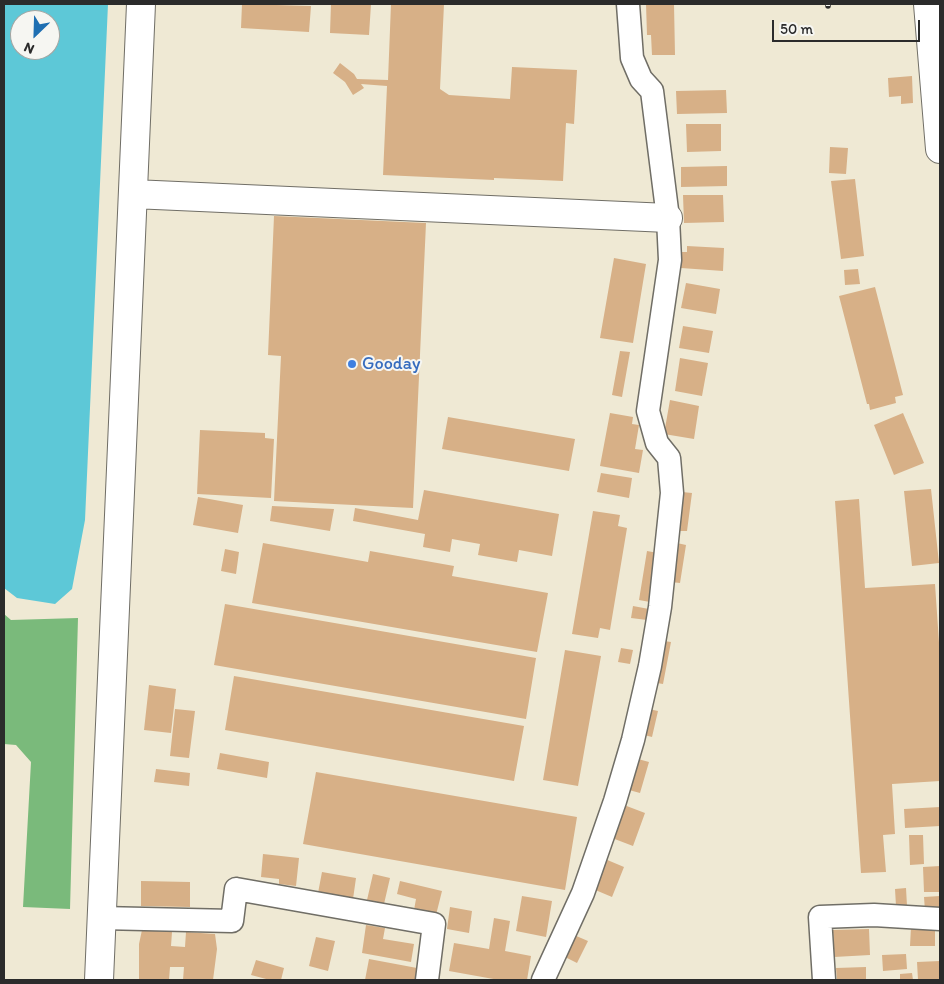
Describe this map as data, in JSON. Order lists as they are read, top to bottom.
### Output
{
  "places": ["Gooday"],
  "scale_bar": "50 m",
  "north": "bottom left"
}
